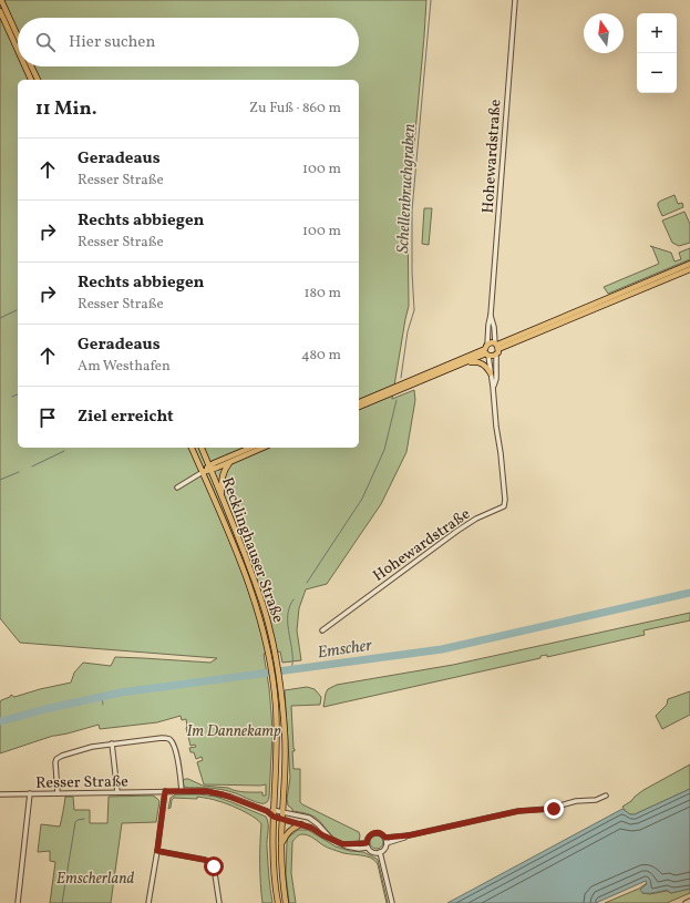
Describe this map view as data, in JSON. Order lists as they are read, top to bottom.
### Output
{
  "streets": {
    "main road": ["Recklinghauser Straße"],
    "street": ["Hohewardstraße", "Resser Straße"]
  },
  "crossings": [
    ["Recklinghauser Straße", "Resser Straße"]
  ],
  "water": ["Schellenbruchgraben", "Emscher"],
  "parks": ["Im Dannekamp", "Emscherland"],
  "north": "top",
  "page": {
    "map_buttons": ["+", "−"],
    "search": "Hier suchen",
    "heading": ["11 Min.", "Zu Fuß · 860 m"],
    "list": [
      ["Geradeaus", "Resser Straße", "100 m"],
      ["Rechts abbiegen", "Resser Straße", "100 m"],
      ["Rechts abbiegen", "Resser Straße", "180 m"],
      ["Geradeaus", "Am Westhafen", "480 m"],
      "Ziel erreicht"
    ]
  }
}
